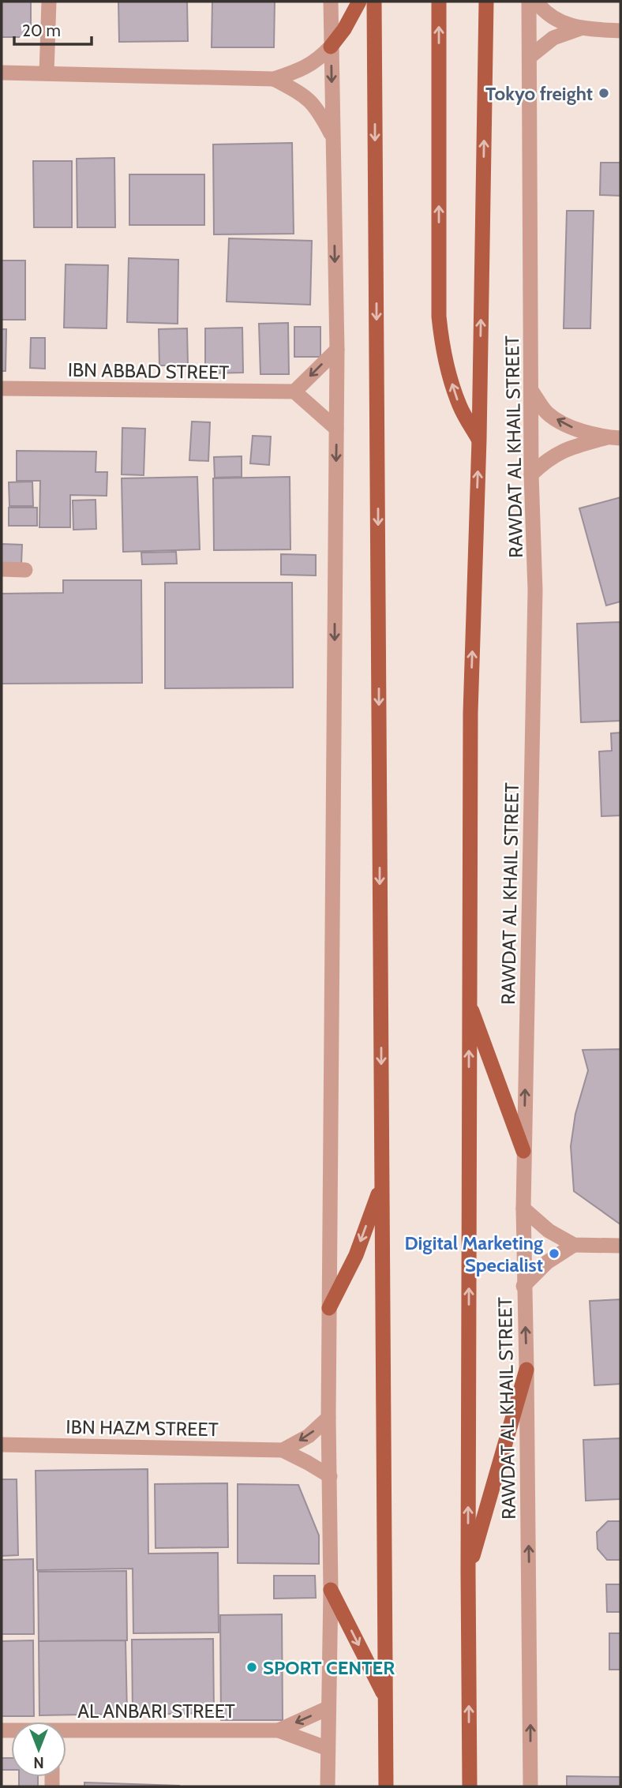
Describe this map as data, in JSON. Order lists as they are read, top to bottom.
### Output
{
  "streets": {
    "main road": ["RAWDAT AL KHAIL STREET"],
    "street": ["IBN ABBAD STREET", "IBN HAZM STREET", "AL ANBARI STREET"]
  },
  "places": ["Tokyo freight", "Digital Marketing Specialist", "SPORT CENTER"],
  "scale_bar": "20 m",
  "north": "bottom"
}
